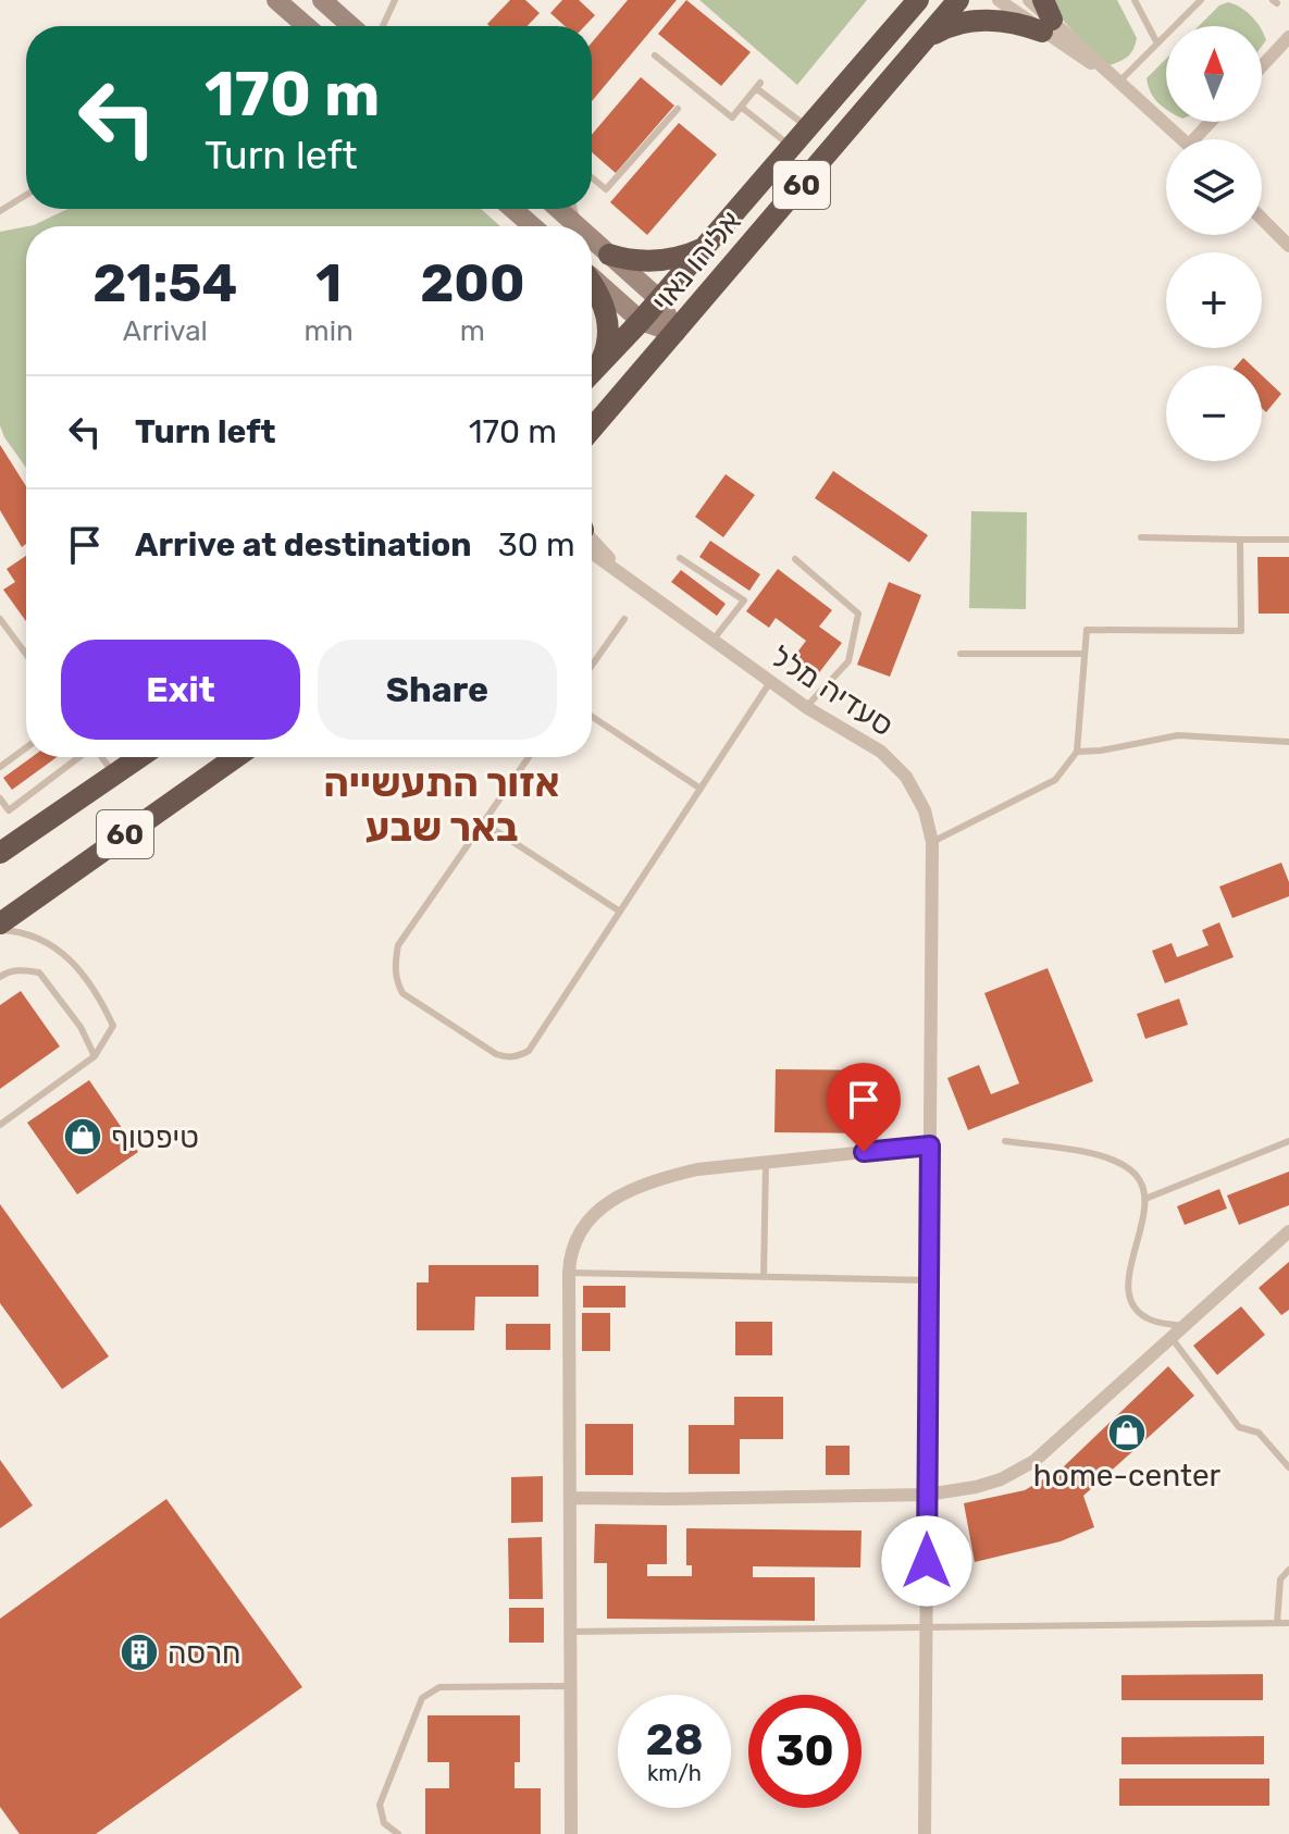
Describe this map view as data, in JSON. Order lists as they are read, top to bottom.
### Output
{
  "streets": {
    "highway": ["60", "אליהו נאוי"],
    "street": ["סעדיה מלל"]
  },
  "districts": ["אזור התעשייה באר שבע"],
  "places": {
    "shop": ["טיפטוף", "home-center"],
    "building": ["חרסה"]
  },
  "north": "top",
  "page": {
    "map_buttons": ["+", "−"],
    "turn": ["170 m", "Turn left"],
    "eta": [
      "21:54",
      "Arrival",
      "1",
      "min",
      "200",
      "m"
    ],
    "list": [
      {
        "name": "Turn left",
        "value": "170 m"
      },
      {
        "name": "Arrive at destination",
        "value": "30 m"
      }
    ],
    "buttons": ["Exit", "Share"],
    "speed": "28 km/h",
    "limit": "30"
  }
}
